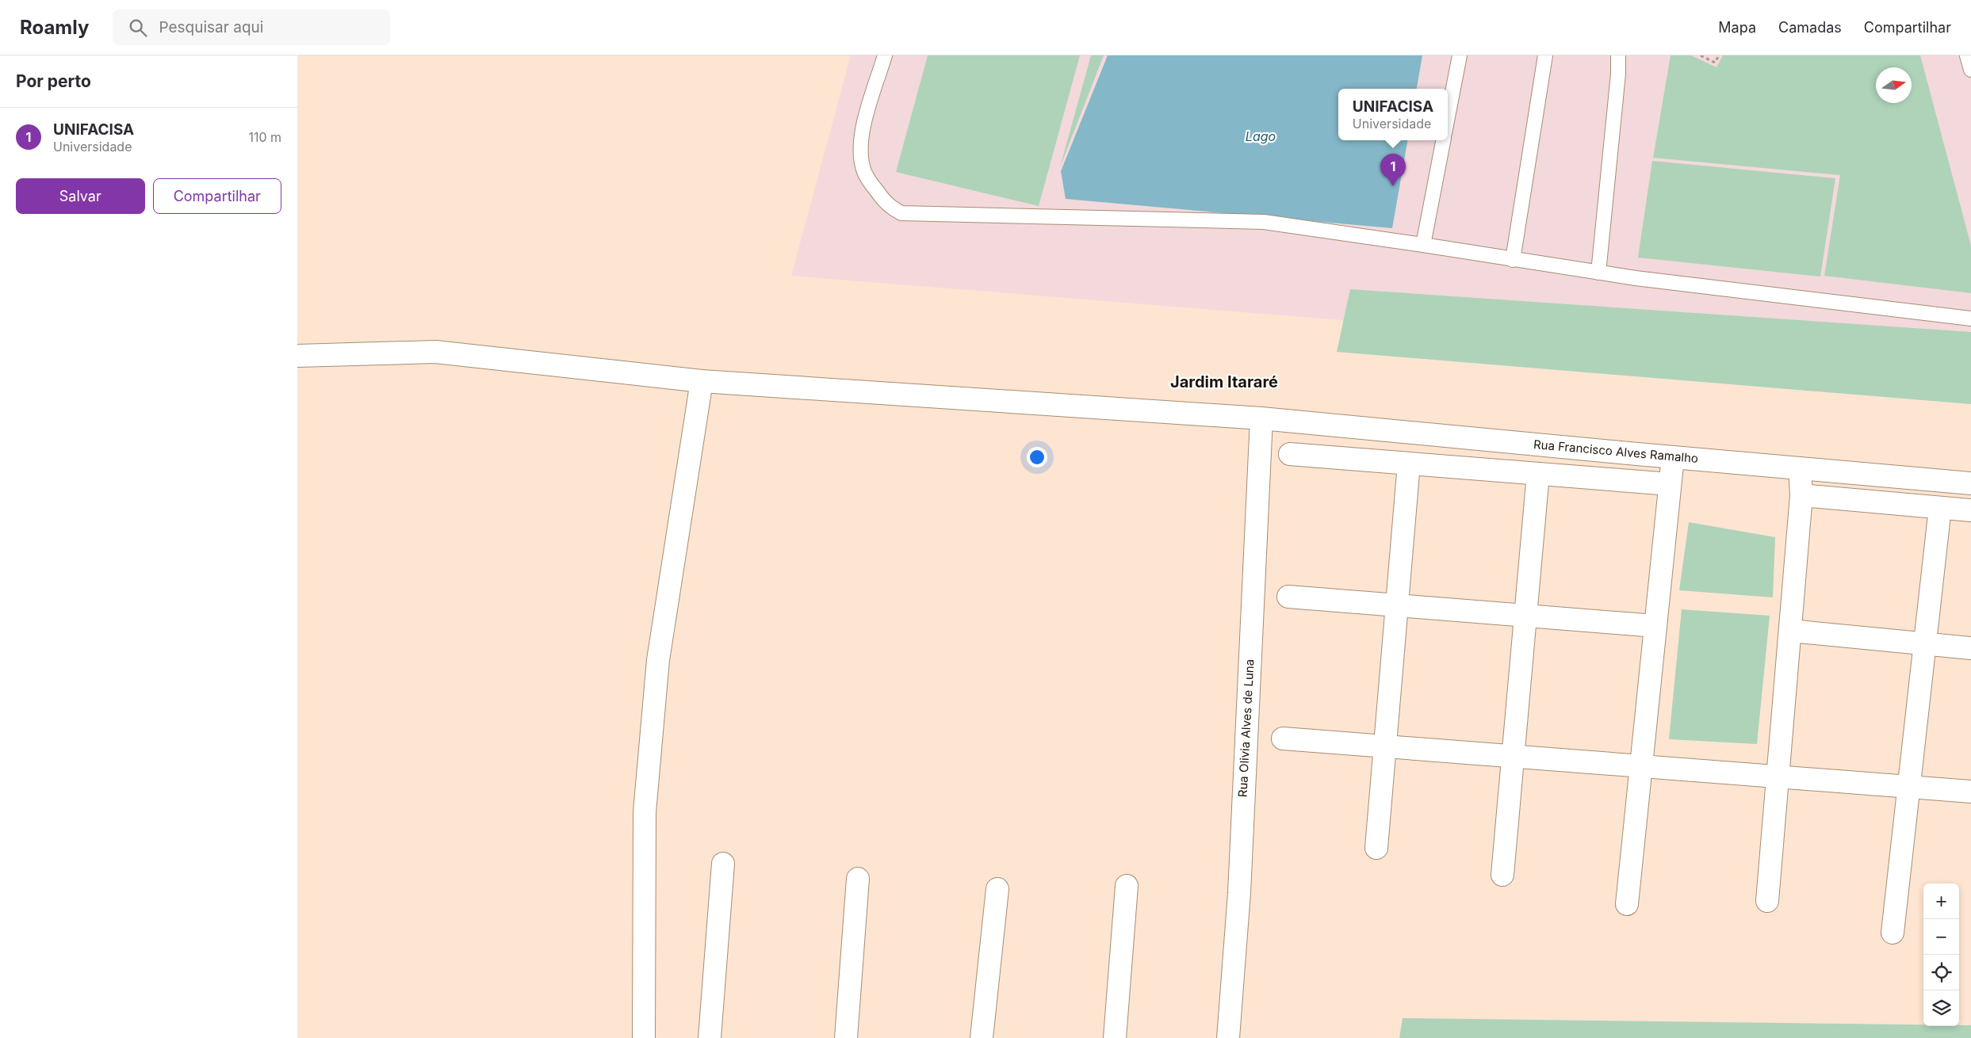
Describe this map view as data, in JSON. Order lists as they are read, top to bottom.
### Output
{
  "streets": {
    "street": ["Rua Francisco Alves Ramalho", "Rua Olivia Alves de Luna"]
  },
  "crossings": [
    ["Rua Francisco Alves Ramalho", "Rua Olivia Alves de Luna"]
  ],
  "districts": ["Jardim Itararé"],
  "water": ["Lago"],
  "north": "right",
  "page": {
    "header": "Roamly",
    "search": "Pesquisar aqui",
    "nav": ["Mapa", "Camadas", "Compartilhar"],
    "heading": "Por perto",
    "popup": ["UNIFACISA", "Universidade"],
    "list": [
      {
        "mark": "1",
        "name": "UNIFACISA",
        "note": "Universidade",
        "value": "110 m"
      }
    ],
    "pins": "1",
    "buttons": ["Salvar", "Compartilhar"],
    "map_buttons": ["+", "−"]
  }
}
